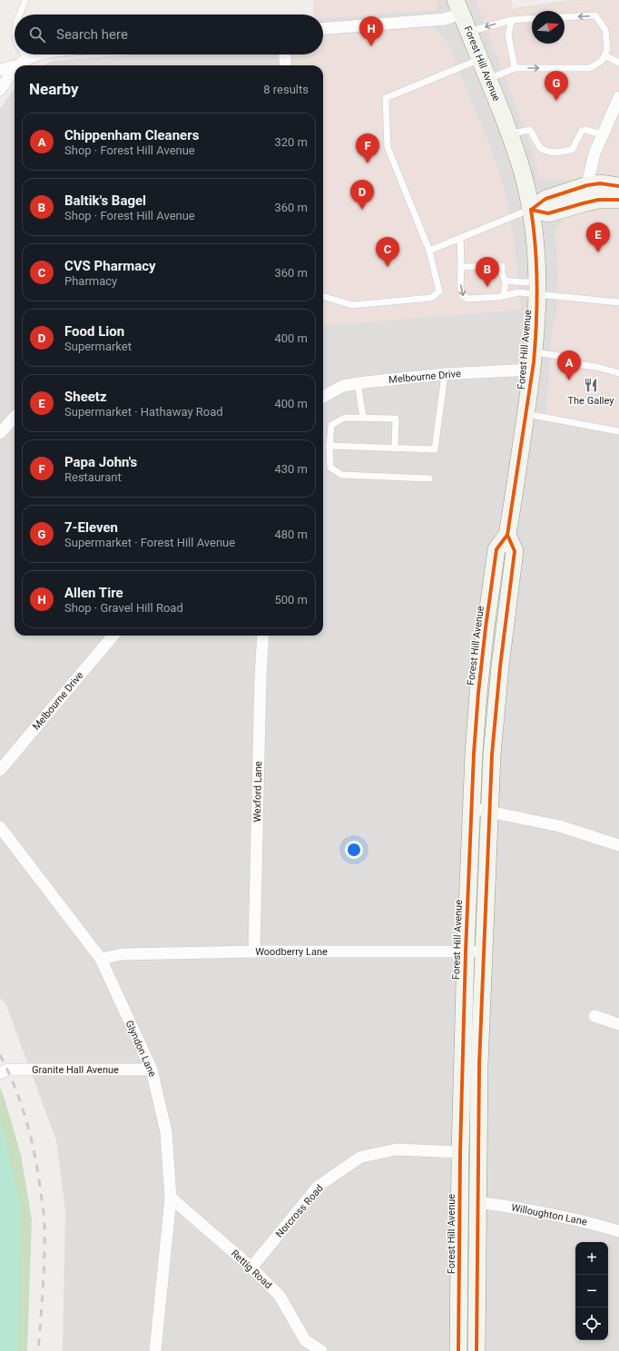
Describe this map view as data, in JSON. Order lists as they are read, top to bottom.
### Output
{
  "streets": {
    "main road": ["Forest Hill Avenue"],
    "street": [
      "Melbourne Drive",
      "Wexford Lane",
      "Woodberry Lane",
      "Glyndon Lane",
      "Granite Hall Avenue",
      "Norcross Road",
      "Willoughton Lane",
      "Rettig Road"
    ]
  },
  "crossings": [
    ["Forest Hill Avenue", "Melbourne Drive"],
    ["Forest Hill Avenue", "Woodberry Lane"],
    ["Forest Hill Avenue", "Norcross Road"],
    ["Forest Hill Avenue", "Willoughton Lane"],
    ["Wexford Lane", "Woodberry Lane"],
    ["Woodberry Lane", "Glyndon Lane"],
    ["Glyndon Lane", "Granite Hall Avenue"],
    ["Glyndon Lane", "Rettig Road"],
    ["Norcross Road", "Rettig Road"]
  ],
  "places": {
    "restaurant": ["The Galley"]
  },
  "north": "right",
  "page": {
    "search": "Search here",
    "pins": [
      "H",
      "G",
      "F",
      "D",
      "E",
      "C",
      "B",
      "A"
    ],
    "heading": ["Nearby", "8 results"],
    "list": [
      {
        "mark": "A",
        "name": "Chippenham Cleaners",
        "note": "Shop · Forest Hill Avenue",
        "value": "320 m"
      },
      {
        "mark": "B",
        "name": "Baltik's Bagel",
        "note": "Shop · Forest Hill Avenue",
        "value": "360 m"
      },
      {
        "mark": "C",
        "name": "CVS Pharmacy",
        "note": "Pharmacy",
        "value": "360 m"
      },
      {
        "mark": "D",
        "name": "Food Lion",
        "note": "Supermarket",
        "value": "400 m"
      },
      {
        "mark": "E",
        "name": "Sheetz",
        "note": "Supermarket · Hathaway Road",
        "value": "400 m"
      },
      {
        "mark": "F",
        "name": "Papa John's",
        "note": "Restaurant",
        "value": "430 m"
      },
      {
        "mark": "G",
        "name": "7-Eleven",
        "note": "Supermarket · Forest Hill Avenue",
        "value": "480 m"
      },
      {
        "mark": "H",
        "name": "Allen Tire",
        "note": "Shop · Gravel Hill Road",
        "value": "500 m"
      }
    ],
    "map_buttons": ["+", "−"]
  }
}
